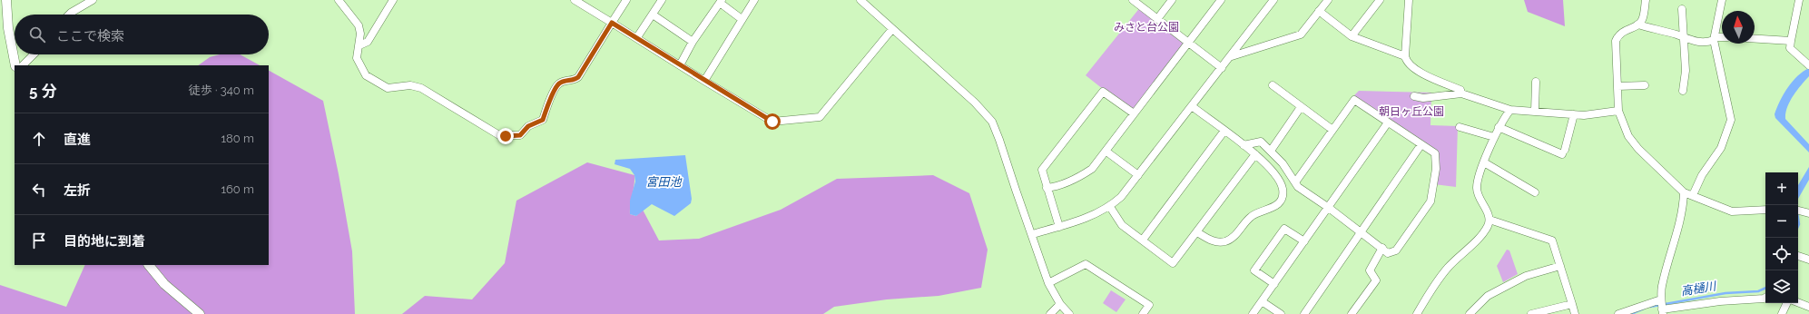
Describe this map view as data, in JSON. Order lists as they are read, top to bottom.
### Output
{
  "water": ["宮田池", "高樋川"],
  "parks": ["みさと台公園", "朝日ヶ丘公園"],
  "north": "top",
  "page": {
    "search": "ここで検索",
    "heading": ["5 分", "徒歩 · 340 m"],
    "list": [
      ["直進", "180 m"],
      ["左折", "160 m"],
      "目的地に到着"
    ],
    "map_buttons": ["+", "−"]
  }
}
